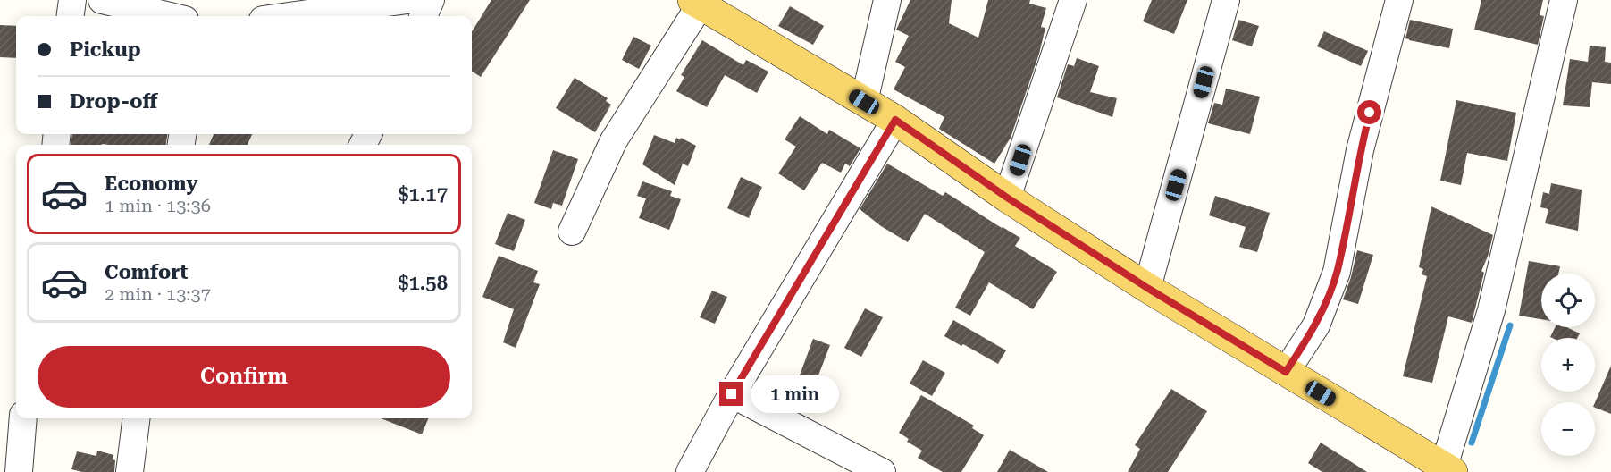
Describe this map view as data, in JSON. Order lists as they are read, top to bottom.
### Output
{
  "page": {
    "banner": ["Pickup", "Drop-off"],
    "list": [
      {
        "name": "Economy",
        "note": "1 min · 13:36",
        "value": "$1.17"
      },
      {
        "name": "Comfort",
        "note": "2 min · 13:37",
        "value": "$1.58"
      }
    ],
    "map_buttons": ["+", "−"],
    "buttons": "Confirm",
    "bubble": "1 min"
  }
}
